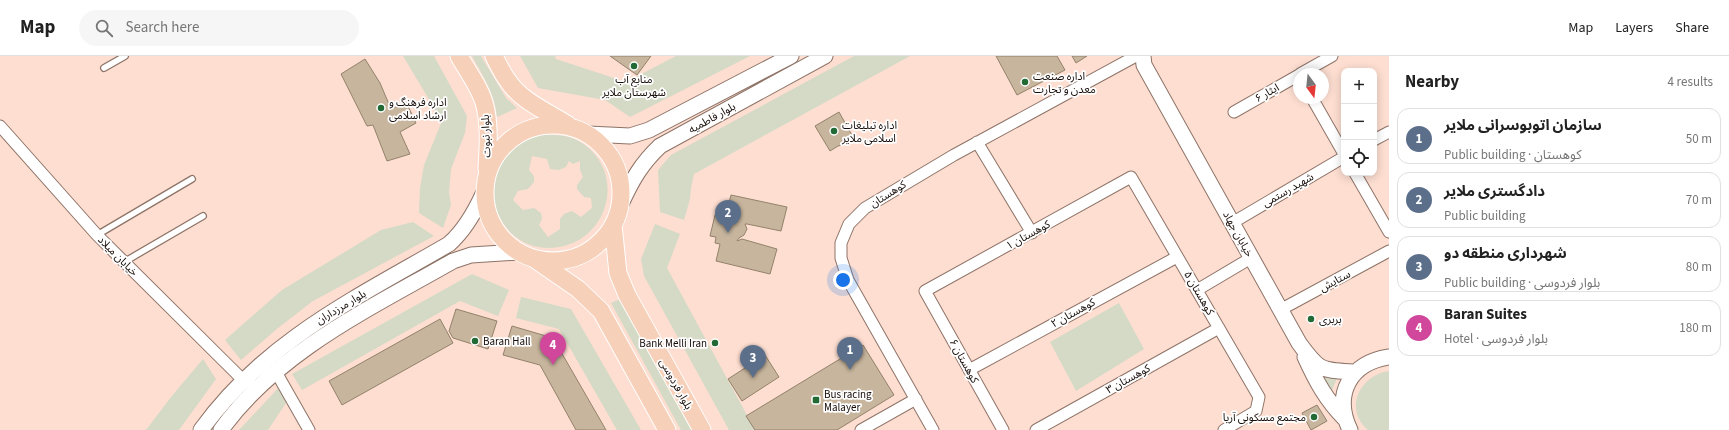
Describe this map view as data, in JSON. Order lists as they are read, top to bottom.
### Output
{
  "streets": {
    "main road": [
      "بلوار فاطمیه",
      "بلوار نبوت",
      "خیابان جهاد",
      "بلوار مرزداران",
      "بلوار فردوسی"
    ],
    "street": [
      "ایثار ۶",
      "شهید رستمی",
      "کوهستان",
      "کوهستان ۱",
      "خیابان میلاد",
      "ستایش",
      "کوهستان ۵",
      "کوهستان ۲",
      "کوهستان ۶",
      "کوهستان ۳"
    ]
  },
  "crossings": [
    ["بلوار فاطمیه", "بلوار نبوت"],
    ["بلوار فاطمیه", "بلوار مرزداران"],
    ["بلوار فاطمیه", "بلوار فردوسی"],
    ["بلوار نبوت", "بلوار مرزداران"],
    ["بلوار نبوت", "بلوار فردوسی"],
    ["شهید رستمی", "خیابان جهاد"],
    ["کوهستان", "خیابان جهاد"],
    ["خیابان جهاد", "ستایش"],
    ["کوهستان ۱", "کوهستان ۵"],
    ["کوهستان ۱", "کوهستان ۶"],
    ["خیابان میلاد", "بلوار مرزداران"],
    ["کوهستان ۵", "کوهستان ۲"],
    ["کوهستان ۵", "کوهستان ۳"],
    ["بلوار مرزداران", "بلوار فردوسی"],
    ["کوهستان ۲", "کوهستان ۶"]
  ],
  "places": {
    "other": [
      "منابع آب شهرستان ملایر",
      "اداره صنعت معدن و تجارت",
      "اداره فرهنگ و ارشاد اسلامی",
      "اداره تبلیغات اسلامی ملایر",
      "بربری",
      "Baran Hall",
      "Bank Melli Iran",
      "مجتمع مسکونی آریا"
    ],
    "transit": ["Bus racing Malayer"]
  },
  "north": "bottom",
  "page": {
    "header": "Map",
    "search": "Search here",
    "nav": ["Map", "Layers", "Share"],
    "heading": ["Nearby", "4 results"],
    "map_buttons": ["+", "−"],
    "list": [
      {
        "mark": "1",
        "name": "سازمان اتوبوسرانی ملایر",
        "note": "Public building · کوهستان",
        "value": "50 m"
      },
      {
        "mark": "2",
        "name": "دادگستری ملایر",
        "note": "Public building",
        "value": "70 m"
      },
      {
        "mark": "3",
        "name": "شهرداری منطقه دو",
        "note": "Public building · بلوار فردوسی",
        "value": "80 m"
      },
      {
        "mark": "4",
        "name": "Baran Suites",
        "note": "Hotel · بلوار فردوسی",
        "value": "180 m"
      }
    ],
    "pins": [
      "2",
      "4",
      "1",
      "3"
    ]
  }
}
